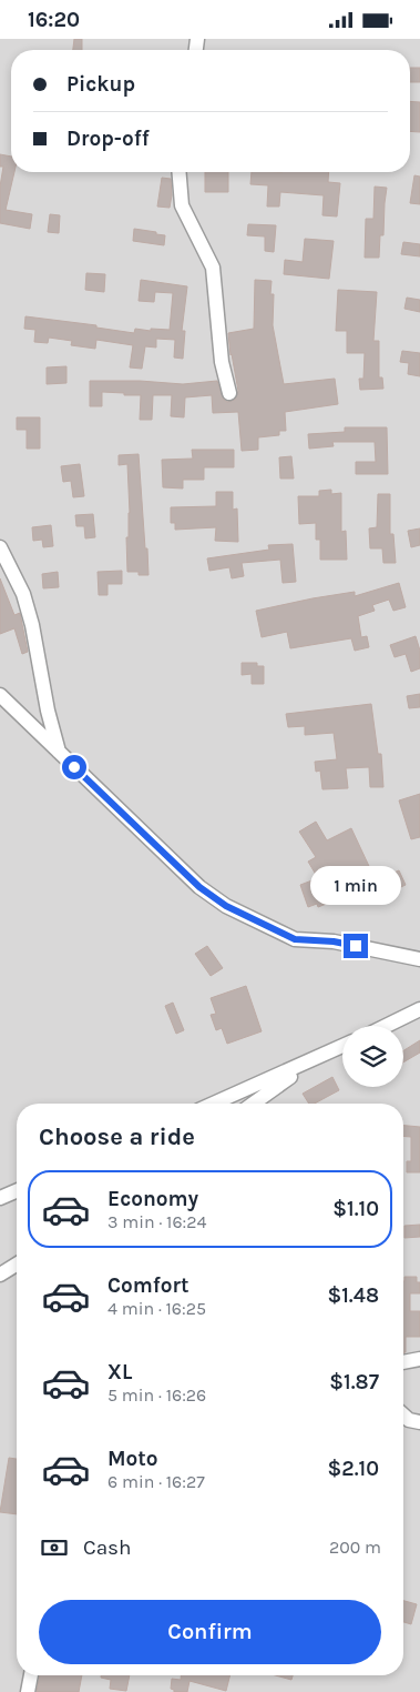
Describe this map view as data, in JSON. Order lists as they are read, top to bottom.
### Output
{
  "page": {
    "status": "16:20",
    "banner": ["Pickup", "Drop-off"],
    "bubble": "1 min",
    "heading": "Choose a ride",
    "list": [
      {
        "name": "Economy",
        "note": "3 min · 16:24",
        "value": "$1.10"
      },
      {
        "name": "Comfort",
        "note": "4 min · 16:25",
        "value": "$1.48"
      },
      {
        "name": "XL",
        "note": "5 min · 16:26",
        "value": "$1.87"
      },
      {
        "name": "Moto",
        "note": "6 min · 16:27",
        "value": "$2.10"
      }
    ],
    "pay": ["Cash", "200 m"],
    "buttons": "Confirm"
  }
}
